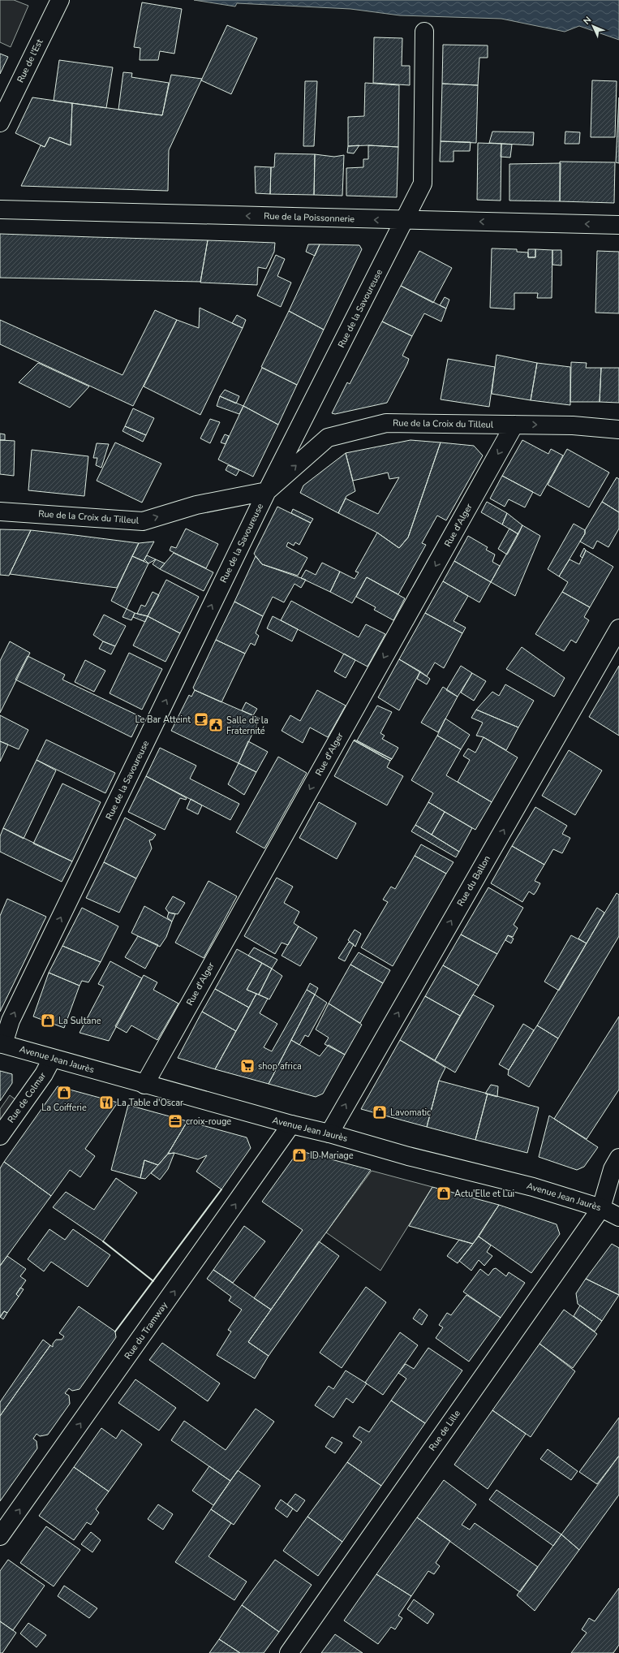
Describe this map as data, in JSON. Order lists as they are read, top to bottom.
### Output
{
  "streets": {
    "street": [
      "Rue de l'Est",
      "Rue de la Poissonnerie",
      "Rue de la Savoureuse",
      "Rue de la Croix du Tilleul",
      "Rue d'Alger",
      "Rue du Ballon",
      "Avenue Jean Jaurès",
      "Rue de Colmar",
      "Rue du Tramway",
      "Rue de Lille"
    ]
  },
  "crossings": [
    ["Rue de la Poissonnerie", "Rue de la Savoureuse"],
    ["Rue de la Savoureuse", "Rue de la Croix du Tilleul"],
    ["Rue de la Savoureuse", "Avenue Jean Jaurès"],
    ["Rue de la Croix du Tilleul", "Rue d'Alger"],
    ["Rue d'Alger", "Avenue Jean Jaurès"],
    ["Rue du Ballon", "Avenue Jean Jaurès"],
    ["Avenue Jean Jaurès", "Rue de Colmar"],
    ["Avenue Jean Jaurès", "Rue du Tramway"],
    ["Avenue Jean Jaurès", "Rue de Lille"]
  ],
  "one_way": [
    "Rue de la Poissonnerie",
    "Rue de la Savoureuse",
    "Rue de la Croix du Tilleul",
    "Rue d'Alger",
    "Rue du Ballon",
    "Rue du Tramway"
  ],
  "places": {
    "cafe": ["Le Bar Atteint"],
    "public building": ["Salle de la Fraternité"],
    "shop": [
      "La Sultane",
      "La Coifferie",
      "Lavomatic",
      "ID Mariage",
      "Actu'Elle et Lui"
    ],
    "supermarket": ["shop africa"],
    "restaurant": ["La Table d'Oscar"],
    "office": ["croix-rouge"]
  },
  "north": "top left"
}
